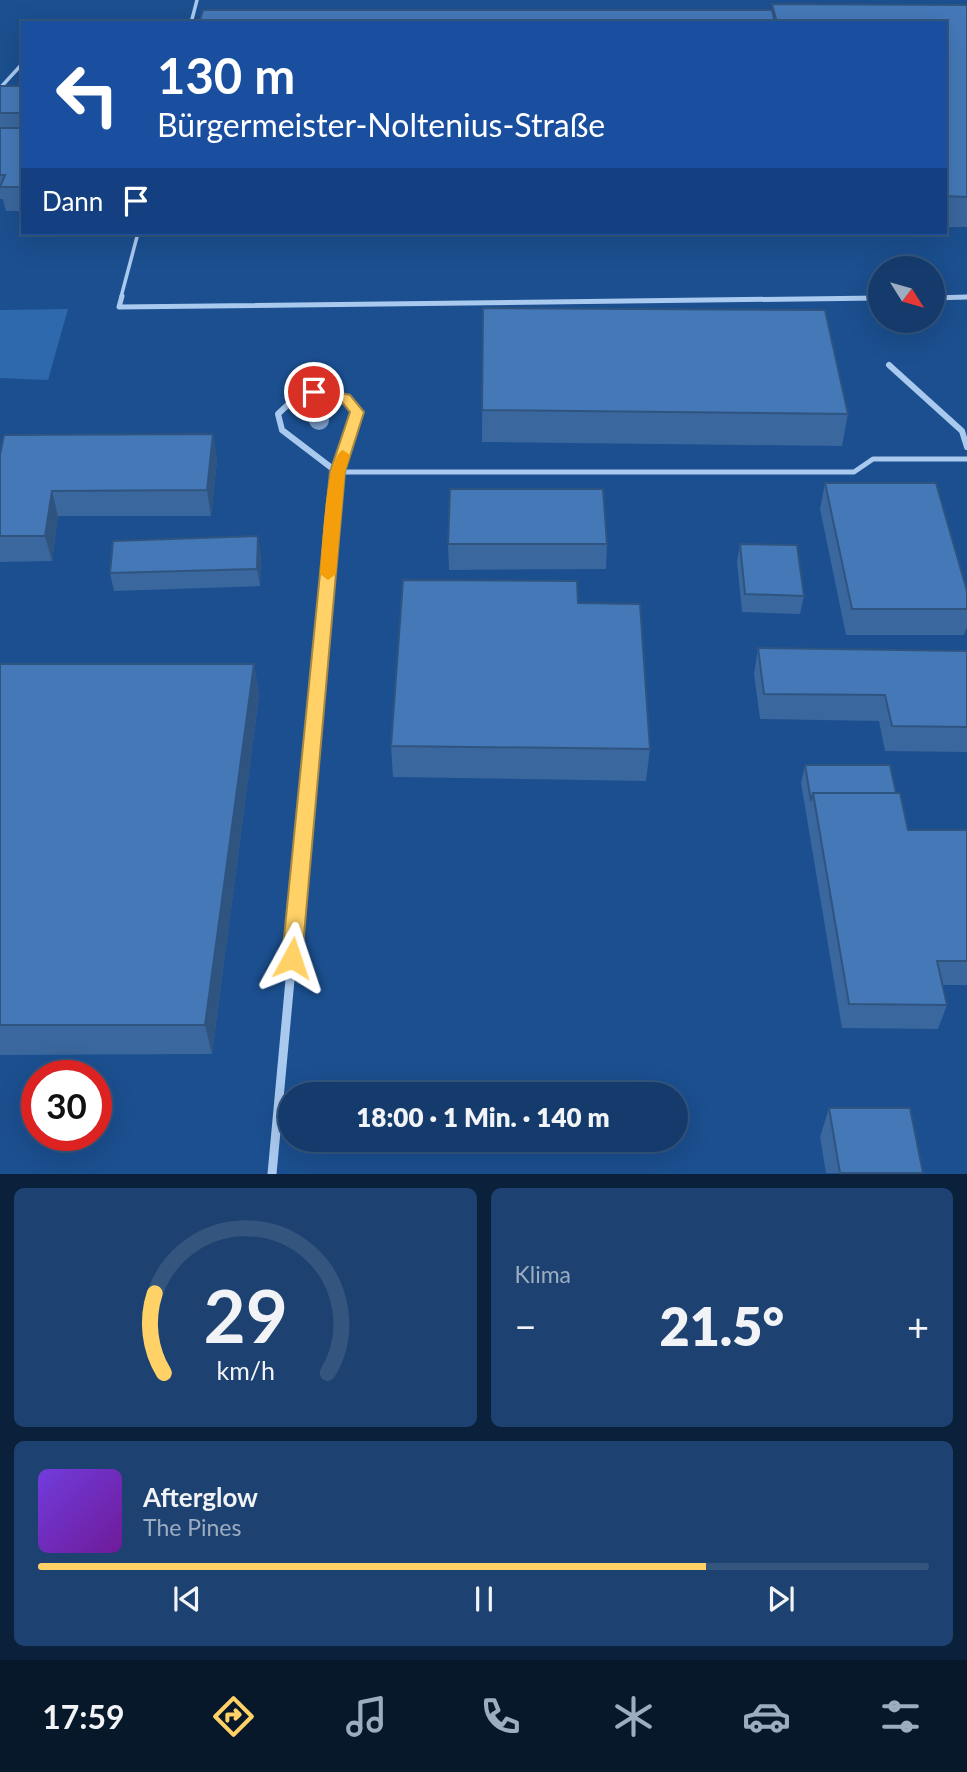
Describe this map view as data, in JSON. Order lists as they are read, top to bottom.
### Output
{
  "north": "bottom right",
  "page": {
    "turn": ["130 m", "Bürgermeister-Noltenius-Straße"],
    "then": "Dann",
    "limit": "30",
    "trip": "18:00 · 1 Min. · 140 m",
    "tile": "Klima",
    "heat": ["−", "21.5°", "+"],
    "song": ["Afterglow", "The Pines"],
    "tabs": "17:59",
    "gauge": ["29", "km/h"]
  }
}
